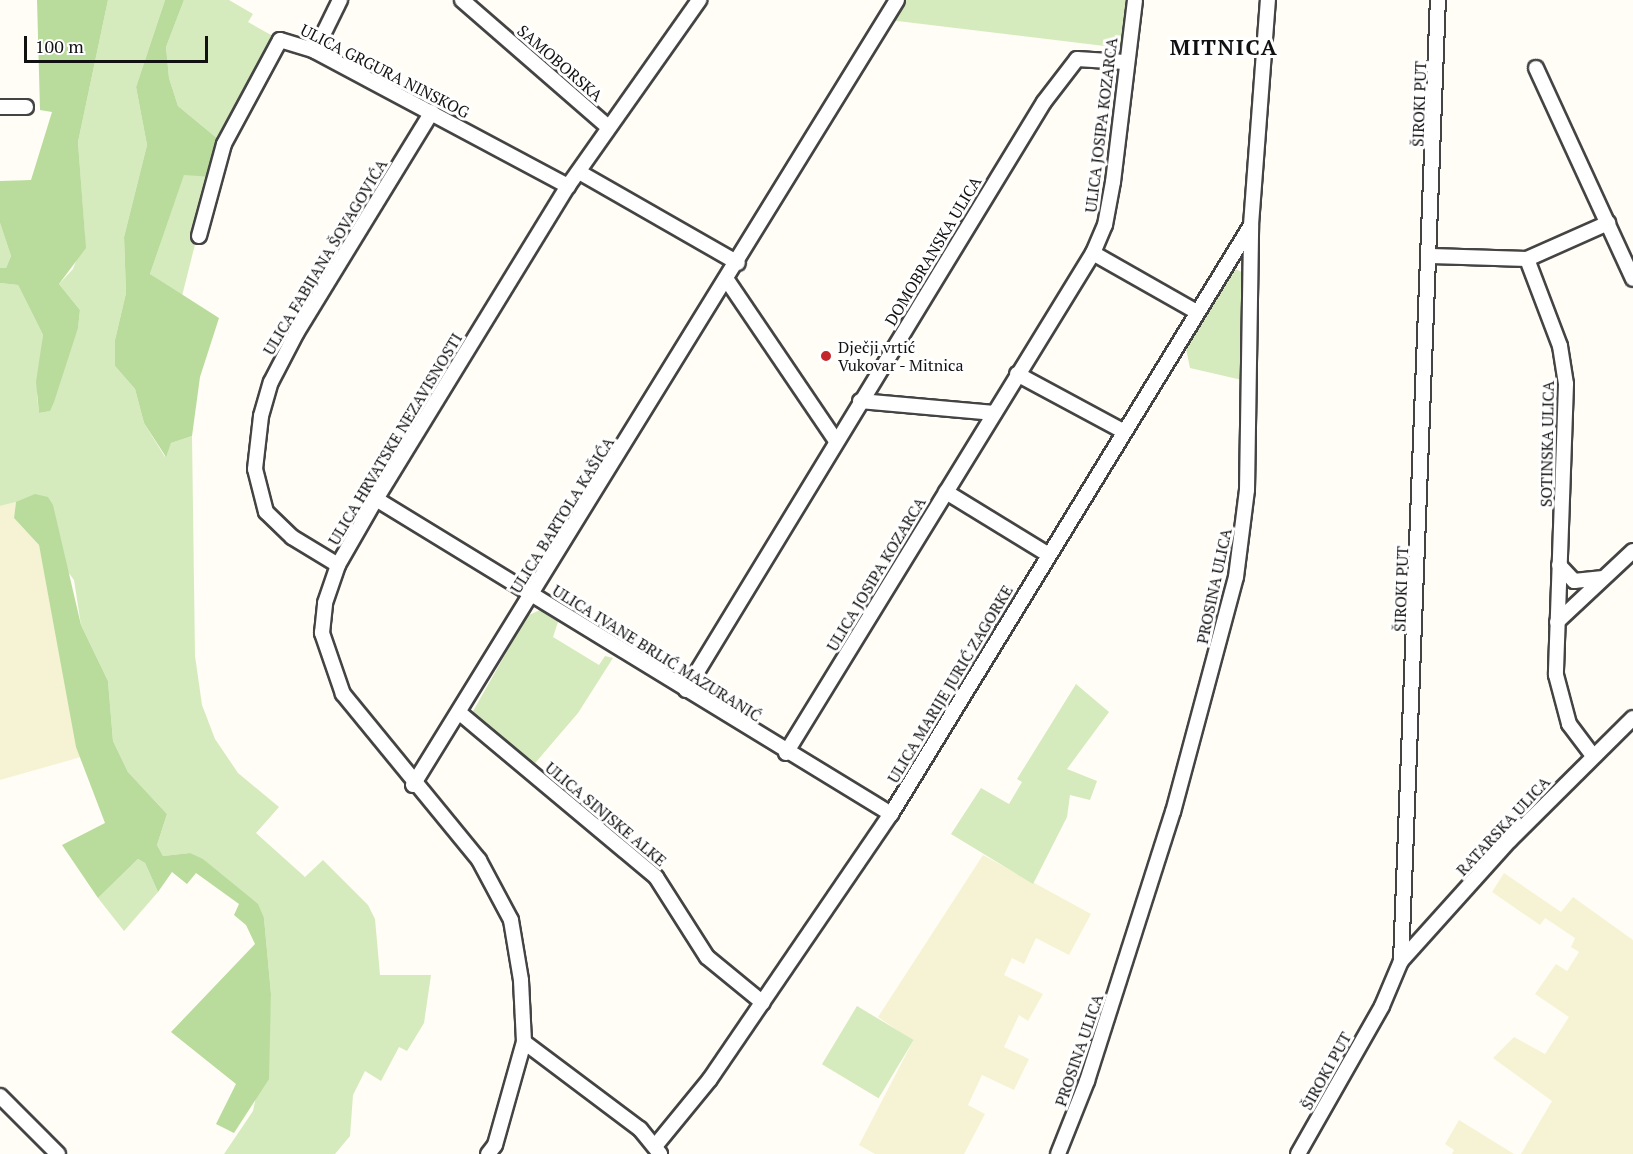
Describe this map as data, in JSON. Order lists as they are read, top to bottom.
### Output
{
  "streets": {
    "street": [
      "SAMOBORSKA",
      "ULICA GRGURA NINSKOG",
      "ŠIROKI PUT",
      "ULICA JOSIPA KOZARCA",
      "DOMOBRANSKA ULICA",
      "ULICA FABIJANA ŠOVAGOVIĆA",
      "ULICA HRVATSKE NEZAVISNOSTI",
      "SOTINSKA ULICA",
      "ULICA BARTOLA KAŠIĆA",
      "PROSINA ULICA",
      "ULICA IVANE BRLIĆ MAZURANIĆ",
      "ULICA MARIJE JURIĆ ZAGORKE",
      "ULICA SINJSKE ALKE",
      "RATARSKA ULICA"
    ]
  },
  "crossings": [
    ["SAMOBORSKA", "ULICA HRVATSKE NEZAVISNOSTI"],
    ["ULICA GRGURA NINSKOG", "ULICA FABIJANA ŠOVAGOVIĆA"],
    ["ULICA GRGURA NINSKOG", "ULICA HRVATSKE NEZAVISNOSTI"],
    ["ŠIROKI PUT", "RATARSKA ULICA"],
    ["ULICA JOSIPA KOZARCA", "DOMOBRANSKA ULICA"],
    ["ULICA JOSIPA KOZARCA", "ULICA IVANE BRLIĆ MAZURANIĆ"],
    ["DOMOBRANSKA ULICA", "ULICA IVANE BRLIĆ MAZURANIĆ"],
    ["ULICA FABIJANA ŠOVAGOVIĆA", "ULICA HRVATSKE NEZAVISNOSTI"],
    ["ULICA HRVATSKE NEZAVISNOSTI", "ULICA BARTOLA KAŠIĆA"],
    ["ULICA HRVATSKE NEZAVISNOSTI", "ULICA IVANE BRLIĆ MAZURANIĆ"],
    ["SOTINSKA ULICA", "RATARSKA ULICA"],
    ["ULICA BARTOLA KAŠIĆA", "ULICA IVANE BRLIĆ MAZURANIĆ"],
    ["ULICA BARTOLA KAŠIĆA", "ULICA SINJSKE ALKE"],
    ["PROSINA ULICA", "ULICA MARIJE JURIĆ ZAGORKE"],
    ["ULICA IVANE BRLIĆ MAZURANIĆ", "ULICA MARIJE JURIĆ ZAGORKE"],
    ["ULICA MARIJE JURIĆ ZAGORKE", "ULICA SINJSKE ALKE"]
  ],
  "districts": ["MITNICA"],
  "places": ["Dječji vrtić Vukovar - Mitnica"],
  "scale_bar": "100 m"
}
